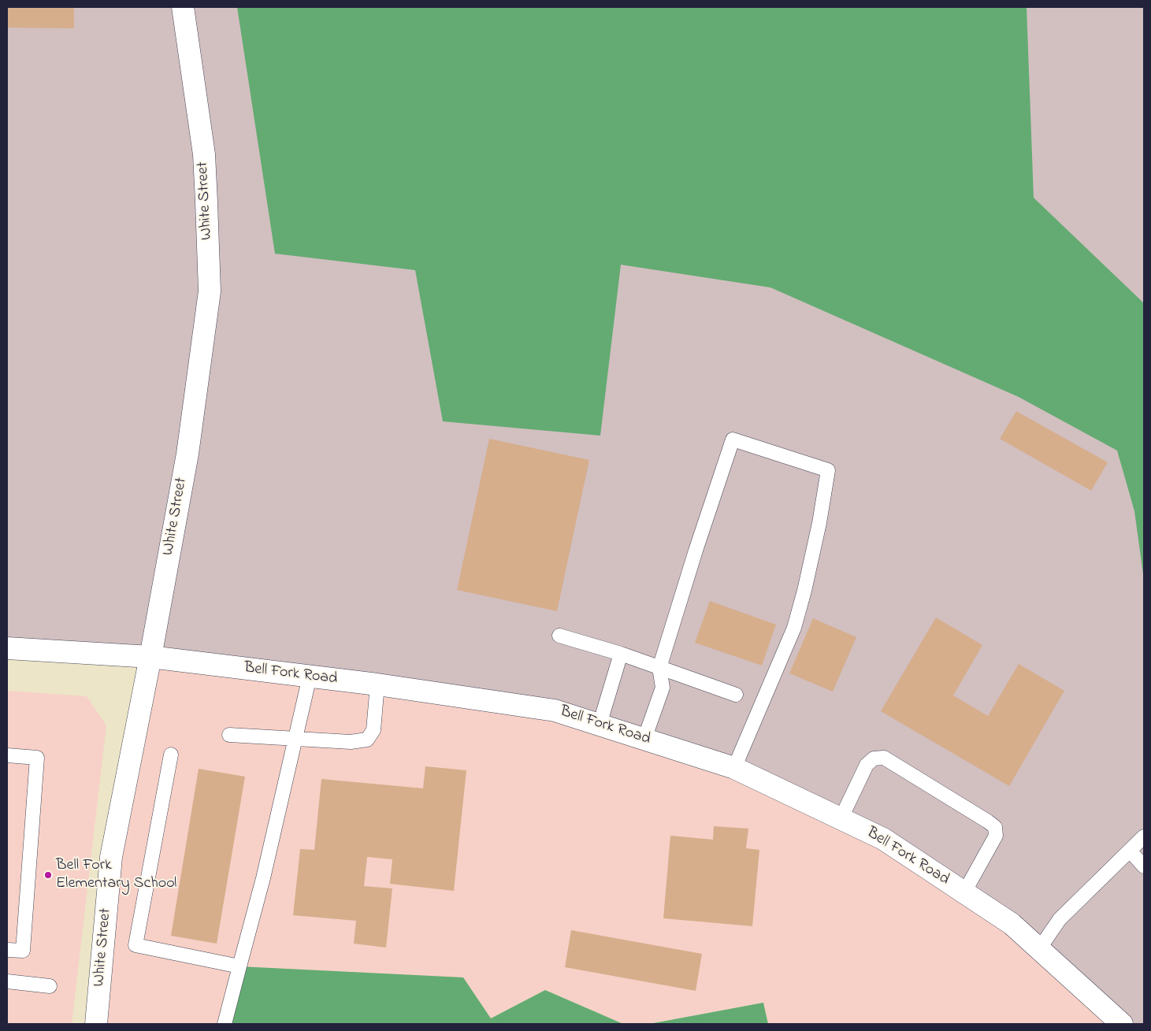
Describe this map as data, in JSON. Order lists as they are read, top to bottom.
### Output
{
  "streets": {
    "main road": ["White Street", "Bell Fork Road"]
  },
  "crossings": [
    ["White Street", "Bell Fork Road"]
  ],
  "places": ["Bell Fork Elementary School"]
}
